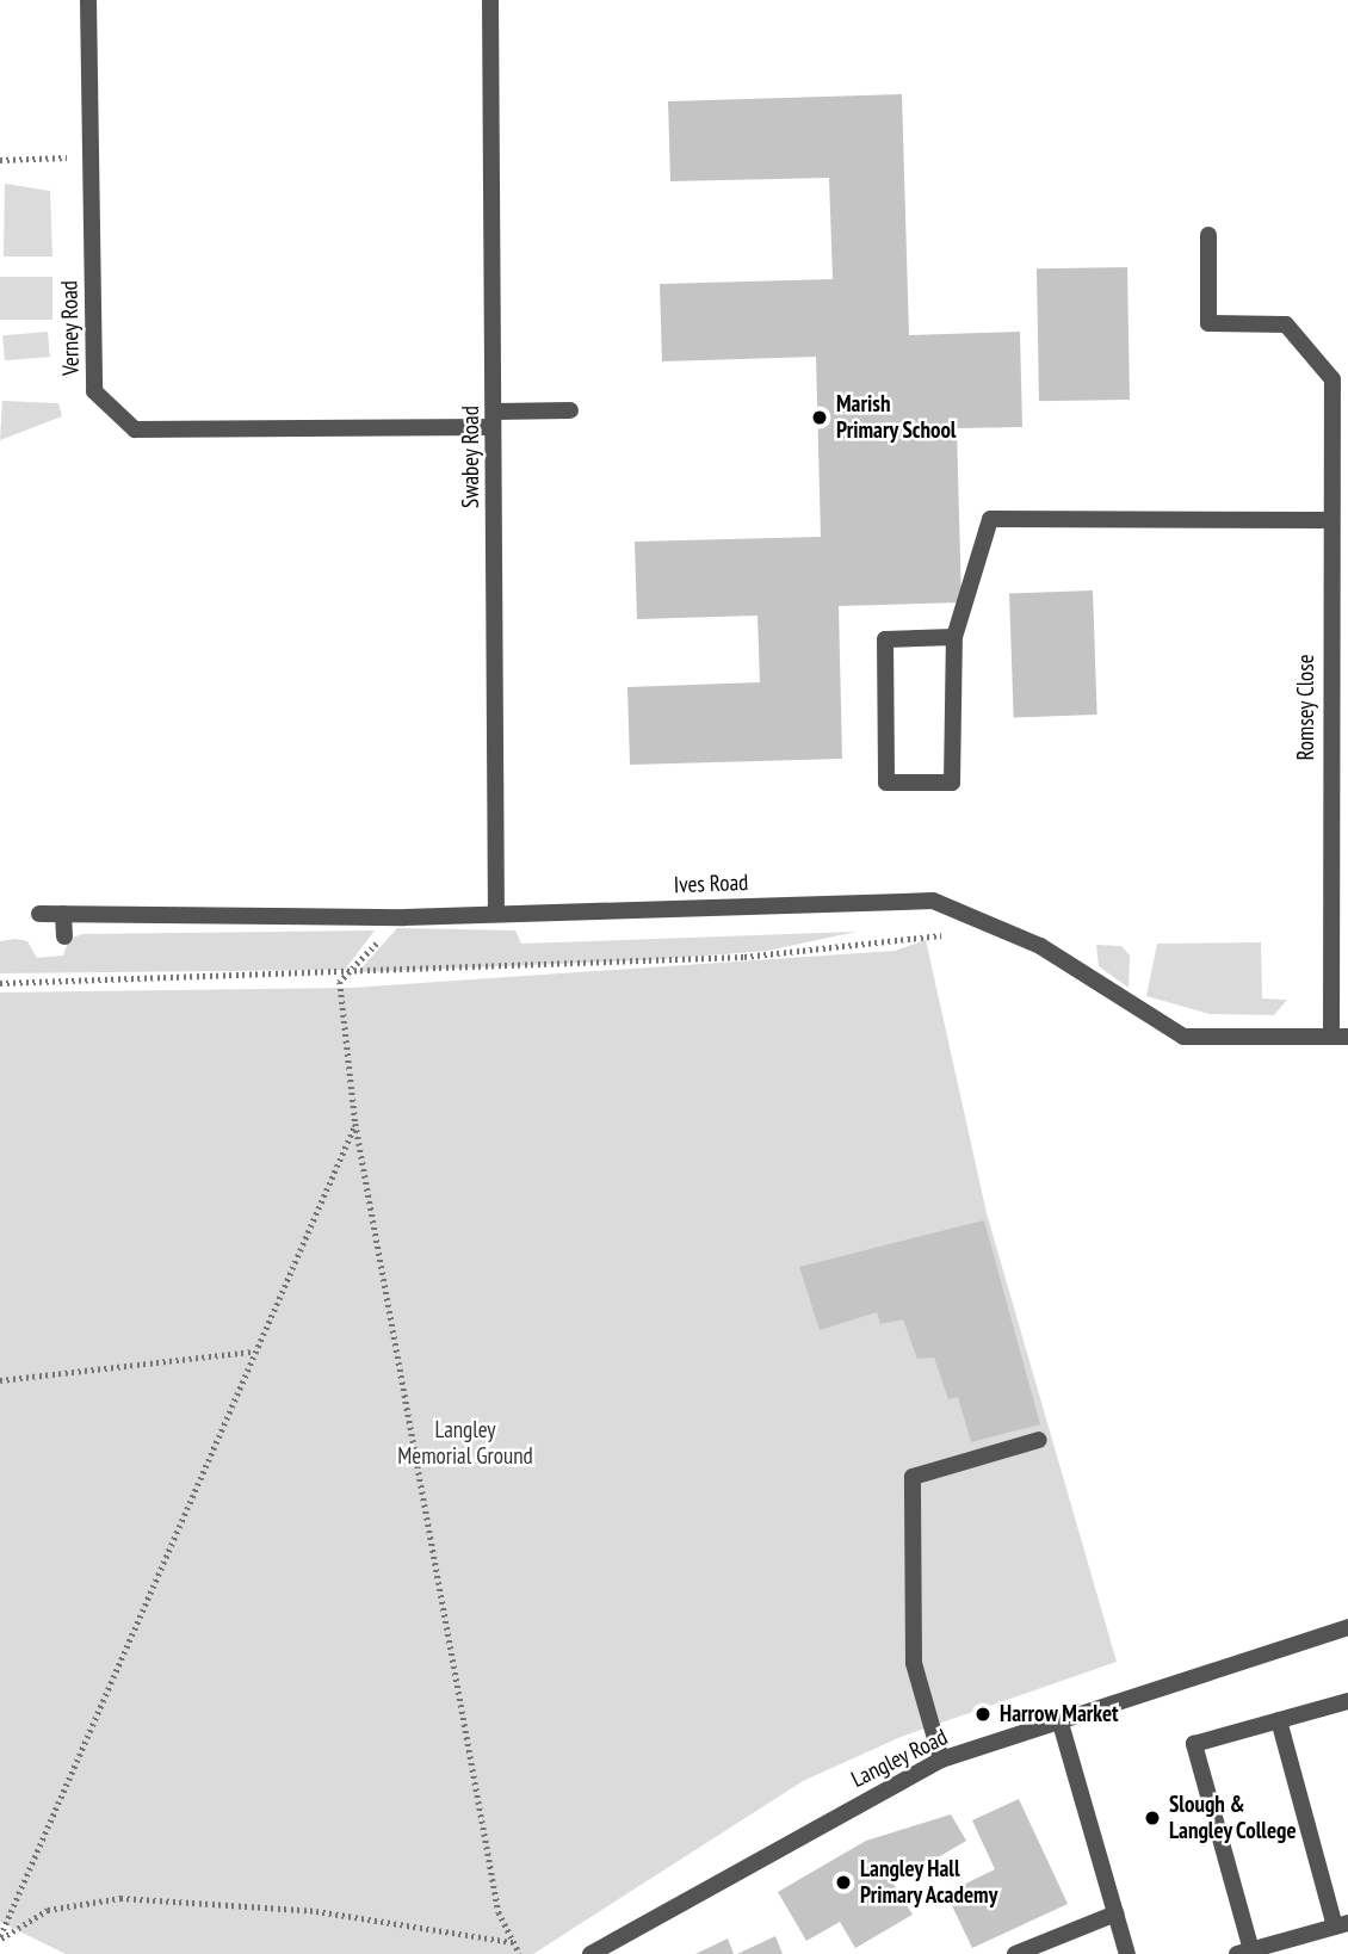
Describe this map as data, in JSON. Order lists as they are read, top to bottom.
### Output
{
  "streets": {
    "street": [
      "Verney Road",
      "Swabey Road",
      "Romsey Close",
      "Ives Road",
      "Langley Road"
    ]
  },
  "crossings": [
    ["Verney Road", "Swabey Road"],
    ["Swabey Road", "Ives Road"],
    ["Romsey Close", "Ives Road"]
  ],
  "parks": ["Langley Memorial Ground"],
  "places": [
    "Marish Primary School",
    "Harrow Market",
    "Slough & Langley College",
    "Langley Hall Primary Academy"
  ]
}
